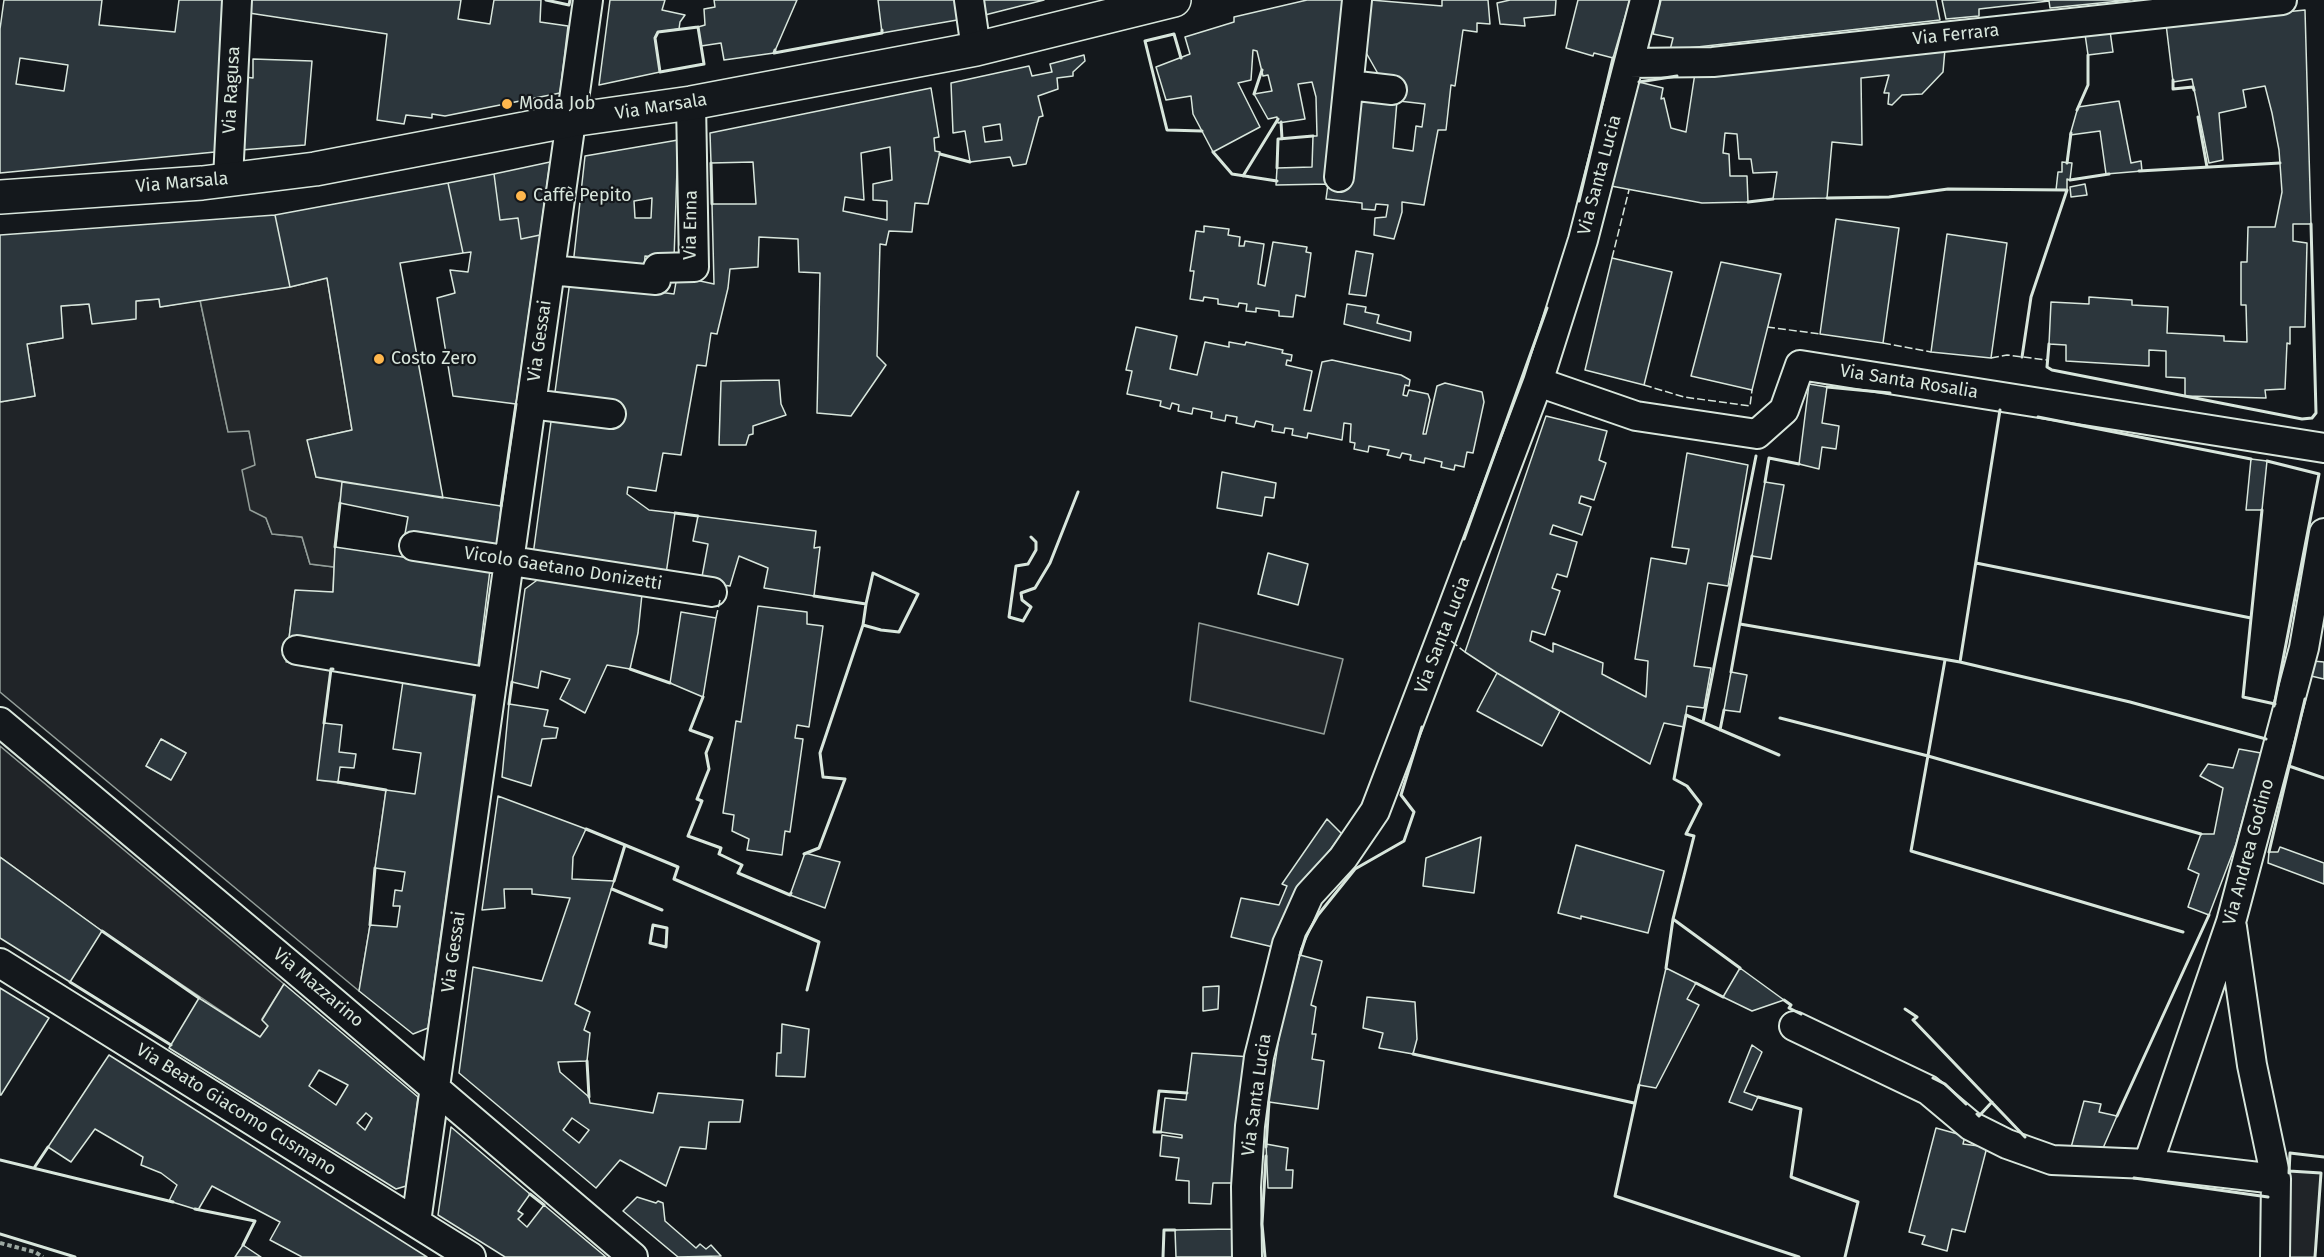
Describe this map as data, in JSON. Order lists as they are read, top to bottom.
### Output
{
  "streets": {
    "main road": ["Via Marsala"],
    "street": [
      "Via Ferrara",
      "Via Ragusa",
      "Via Santa Lucia",
      "Via Enna",
      "Via Gessai",
      "Via Santa Rosalia",
      "Vicolo Gaetano Donizetti",
      "Via Andrea Godino",
      "Via Mazzarino",
      "Via Beato Giacomo Cusmano"
    ]
  },
  "crossings": [
    ["Via Ferrara", "Via Santa Lucia"],
    ["Via Ragusa", "Via Marsala"],
    ["Via Marsala", "Via Enna"],
    ["Via Marsala", "Via Gessai"],
    ["Via Santa Lucia", "Via Santa Rosalia"],
    ["Via Enna", "Via Gessai"],
    ["Via Gessai", "Vicolo Gaetano Donizetti"],
    ["Via Gessai", "Via Mazzarino"],
    ["Via Gessai", "Via Beato Giacomo Cusmano"]
  ],
  "places": ["Moda Job", "Caffè Pepito", "Costo Zero"]
}
